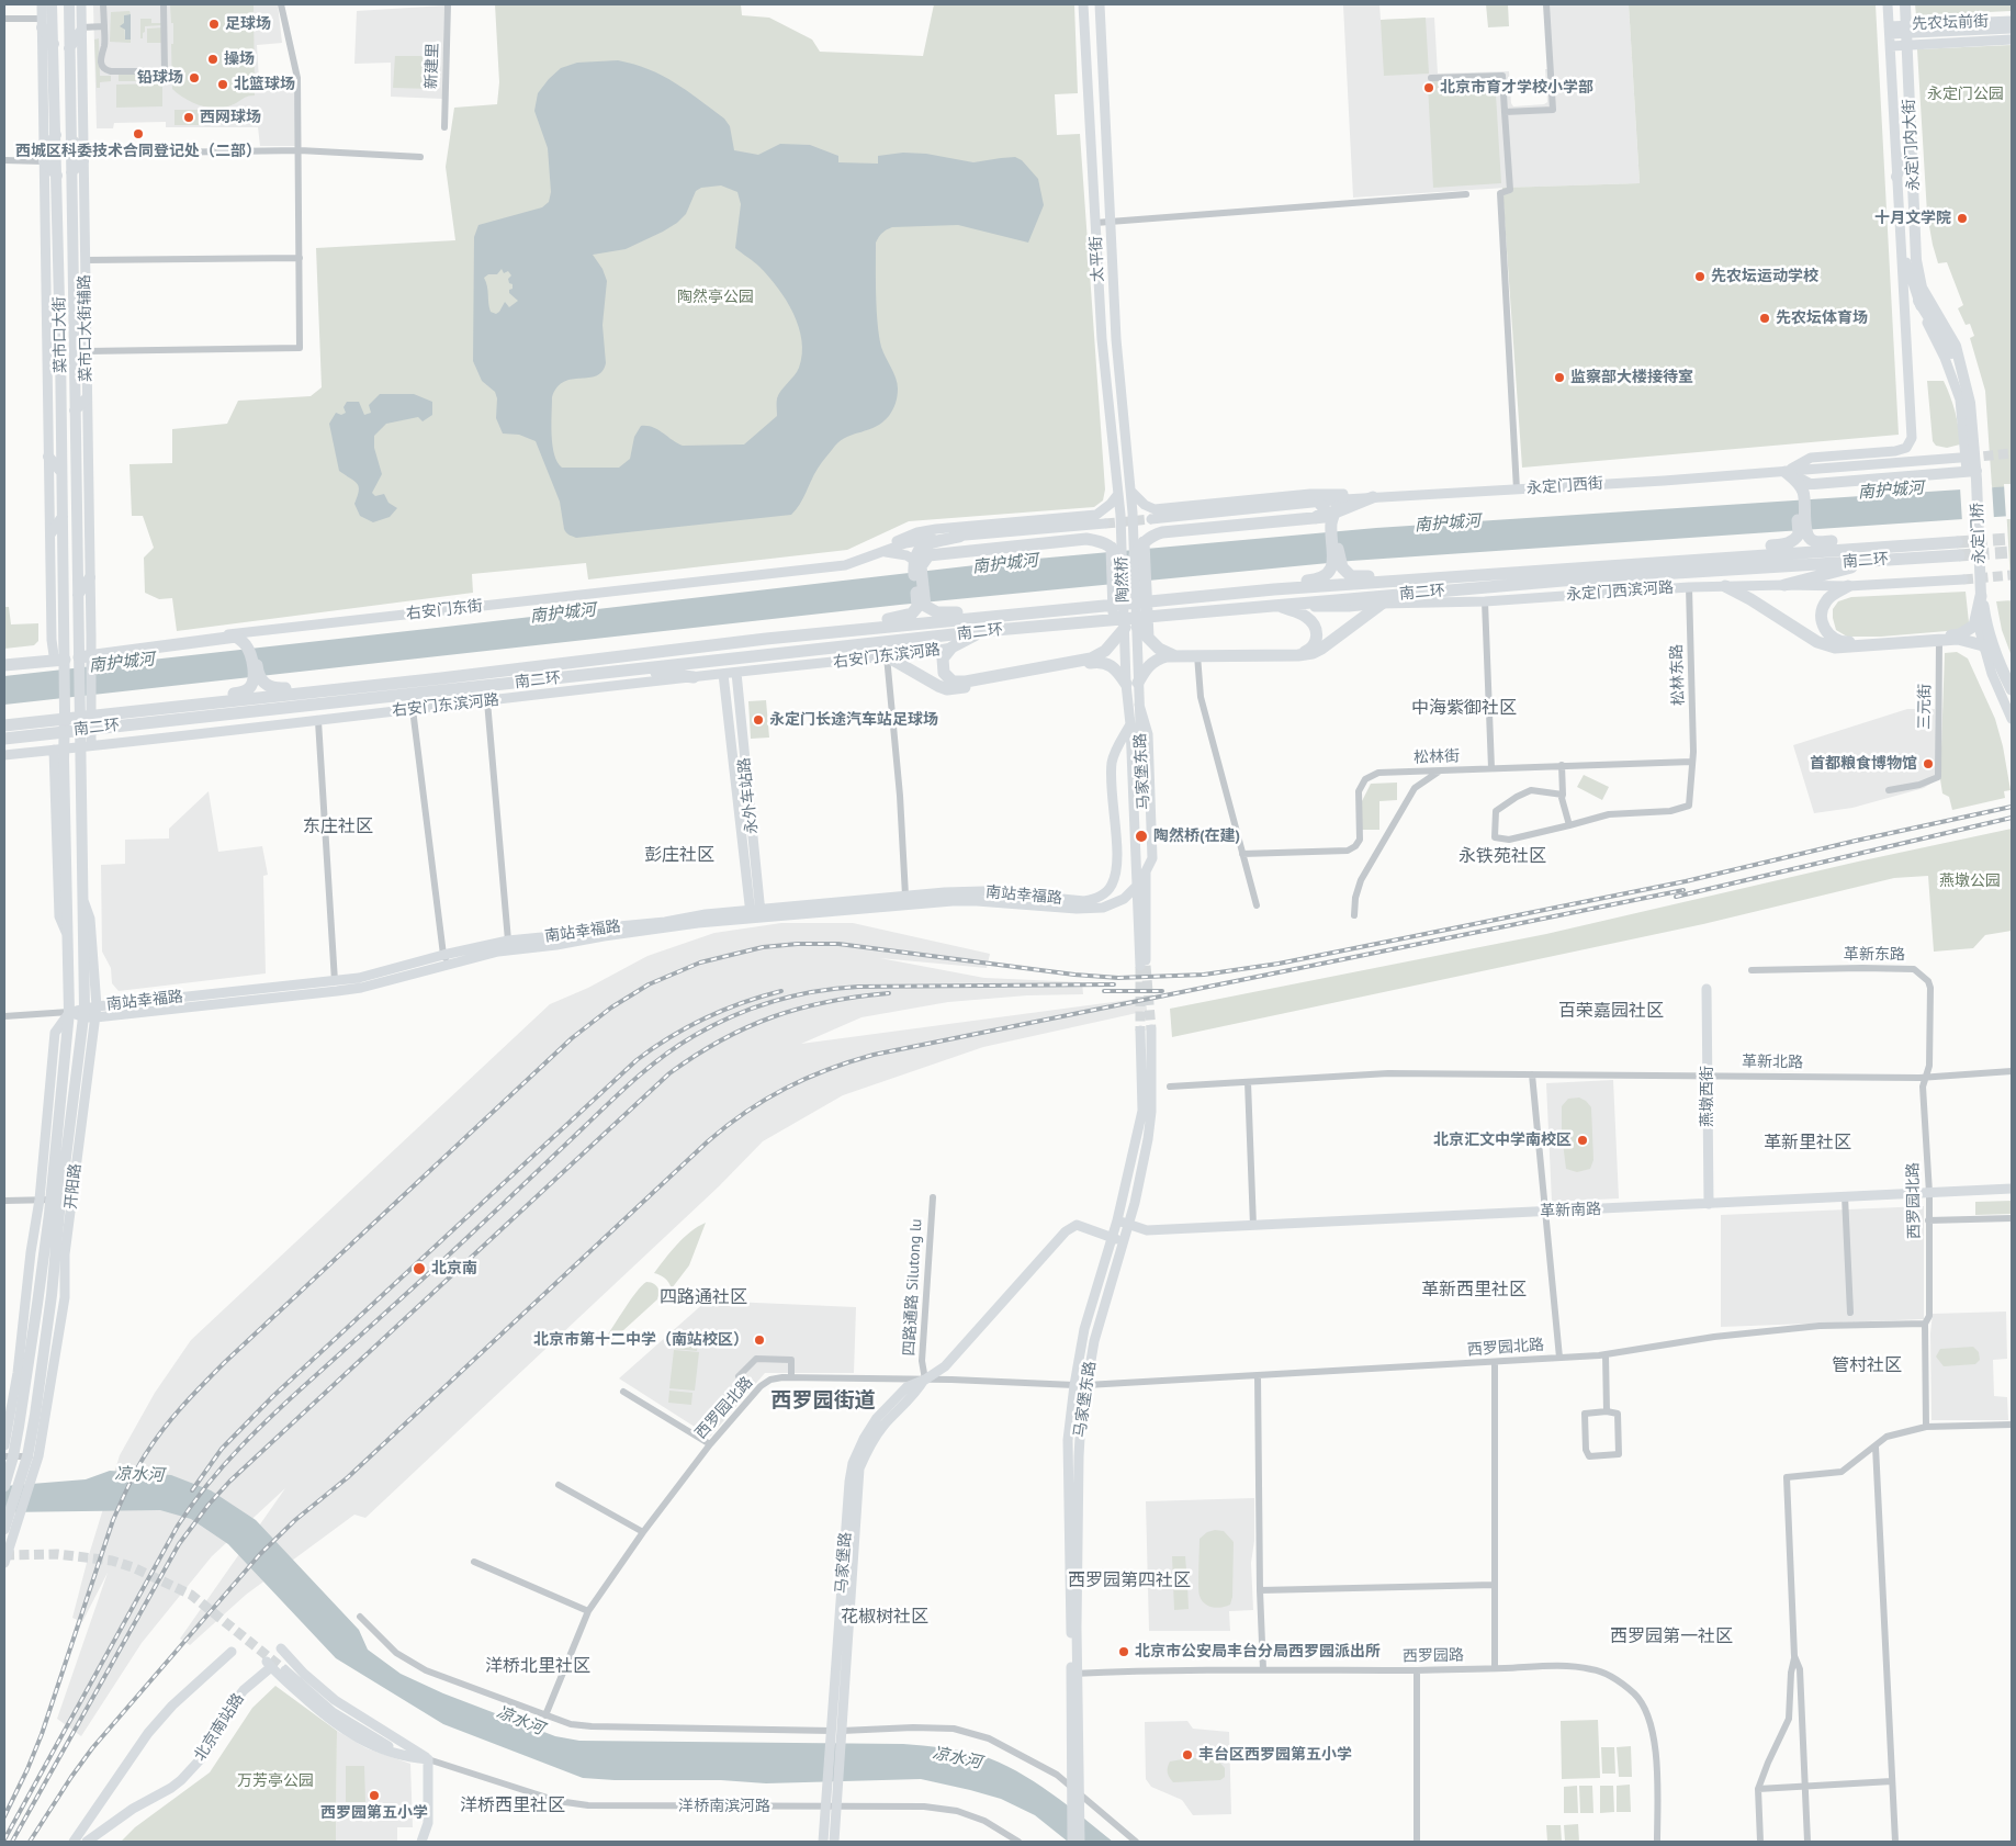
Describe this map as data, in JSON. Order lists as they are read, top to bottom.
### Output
{
  "streets": {
    "highway": ["南二环"],
    "main road": [
      "永定门内大街",
      "菜市口大街",
      "永定门桥",
      "开阳路"
    ],
    "street": [
      "先农坛前街",
      "新建里",
      "太平街",
      "菜市口大街辅路",
      "永定门西街",
      "陶然桥",
      "永定门西滨河路",
      "右安门东街",
      "右安门东滨河路",
      "松林东路",
      "三元街",
      "松林街",
      "马家堡东路",
      "永外车站路",
      "南站幸福路",
      "革新东路",
      "革新北路",
      "燕墩西街",
      "西罗园北路",
      "革新南路",
      "四路通路 Silutong lu",
      "马家堡路",
      "西罗园路",
      "北京南站路",
      "洋桥南滨河路"
    ]
  },
  "crossings": [
    ["先农坛前街", "永定门内大街"],
    ["永定门内大街", "永定门西街"],
    ["永定门内大街", "永定门桥"],
    ["太平街", "永定门西街"],
    ["太平街", "陶然桥"],
    ["菜市口大街辅路", "菜市口大街"],
    ["菜市口大街", "开阳路"],
    ["永定门西街", "永定门桥"],
    ["南二环", "永定门西滨河路"],
    ["陶然桥", "马家堡东路"],
    ["永定门西滨河路", "松林东路"],
    ["右安门东滨河路", "永外车站路"],
    ["右安门东滨河路", "开阳路"],
    ["松林东路", "松林街"],
    ["马家堡东路", "南站幸福路"],
    ["马家堡东路", "西罗园北路"],
    ["马家堡东路", "革新南路"],
    ["马家堡东路", "马家堡路"],
    ["马家堡东路", "西罗园路"],
    ["永外车站路", "南站幸福路"],
    ["南站幸福路", "开阳路"],
    ["革新东路", "革新北路"],
    ["革新东路", "西罗园北路"],
    ["革新北路", "燕墩西街"],
    ["革新北路", "西罗园北路"],
    ["燕墩西街", "革新南路"],
    ["西罗园北路", "革新南路"],
    ["西罗园北路", "四路通路 Silutong lu"],
    ["西罗园北路", "马家堡路"],
    ["四路通路 Silutong lu", "马家堡路"],
    ["马家堡路", "洋桥南滨河路"],
    ["北京南站路", "洋桥南滨河路"]
  ],
  "districts": [
    "中海紫御社区",
    "东庄社区",
    "彭庄社区",
    "永铁苑社区",
    "百荣嘉园社区",
    "革新里社区",
    "革新西里社区",
    "四路通社区",
    "管村社区",
    "西罗园街道",
    "西罗园第四社区",
    "花椒树社区",
    "西罗园第一社区",
    "洋桥北里社区",
    "洋桥西里社区"
  ],
  "water": ["南护城河", "凉水河"],
  "parks": [
    "永定门公园",
    "陶然亭公园",
    "燕墩公园",
    "万芳亭公园"
  ],
  "places": [
    "足球场",
    "操场",
    "铅球场",
    "北篮球场",
    "北京市育才学校小学部",
    "西网球场",
    "西城区科委技术合同登记处（二部）",
    "十月文学院",
    "先农坛运动学校",
    "先农坛体育场",
    "监察部大楼接待室",
    "永定门长途汽车站足球场",
    "首都粮食博物馆",
    "陶然桥(在建)",
    "北京汇文中学南校区",
    "北京南",
    "北京市第十二中学（南站校区）",
    "北京市公安局丰台分局西罗园派出所",
    "丰台区西罗园第五小学",
    "西罗园第五小学"
  ]
}
